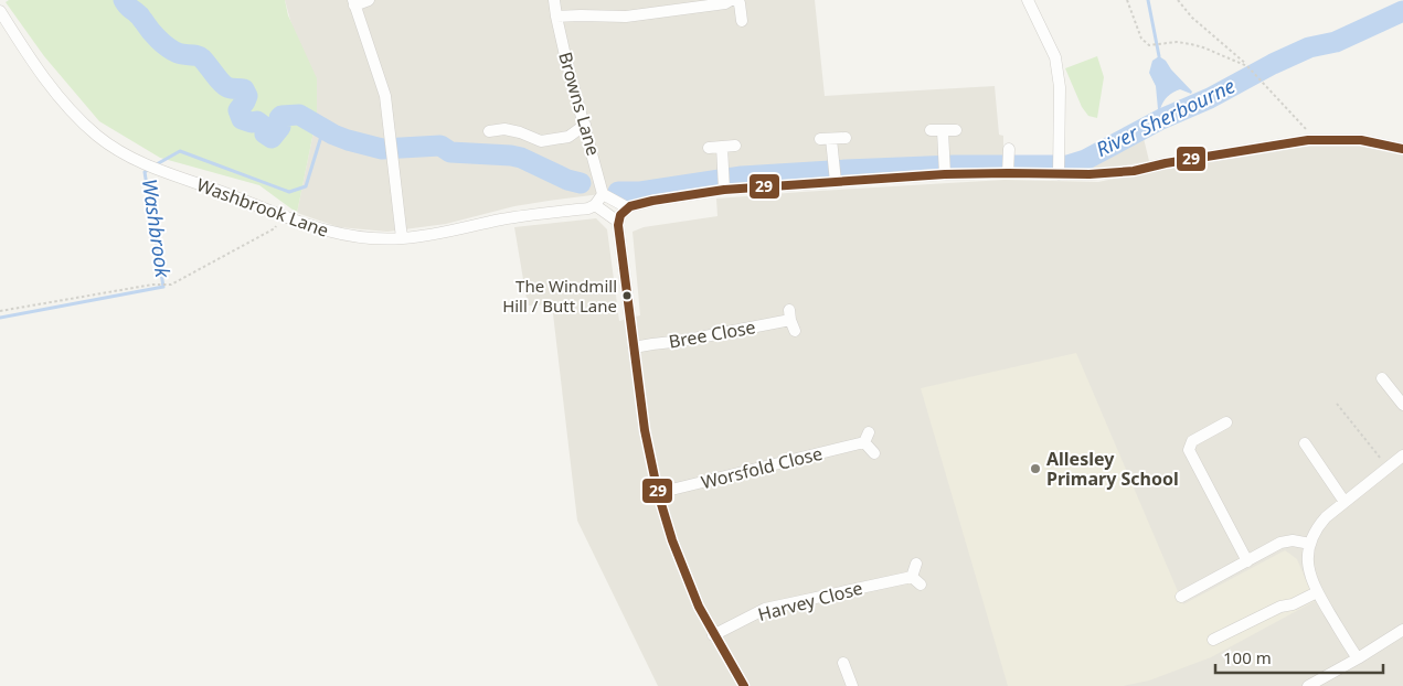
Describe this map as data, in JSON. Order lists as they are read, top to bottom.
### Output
{
  "streets": {
    "street": [
      "Browns Lane",
      "Washbrook Lane",
      "Bree Close",
      "Worsfold Close",
      "Harvey Close"
    ]
  },
  "water": ["River Sherbourne", "Washbrook"],
  "places": ["The Windmill Hill / Butt Lane", "Allesley Primary School"],
  "lines": ["transit line 29"],
  "scale_bar": "100 m"
}
